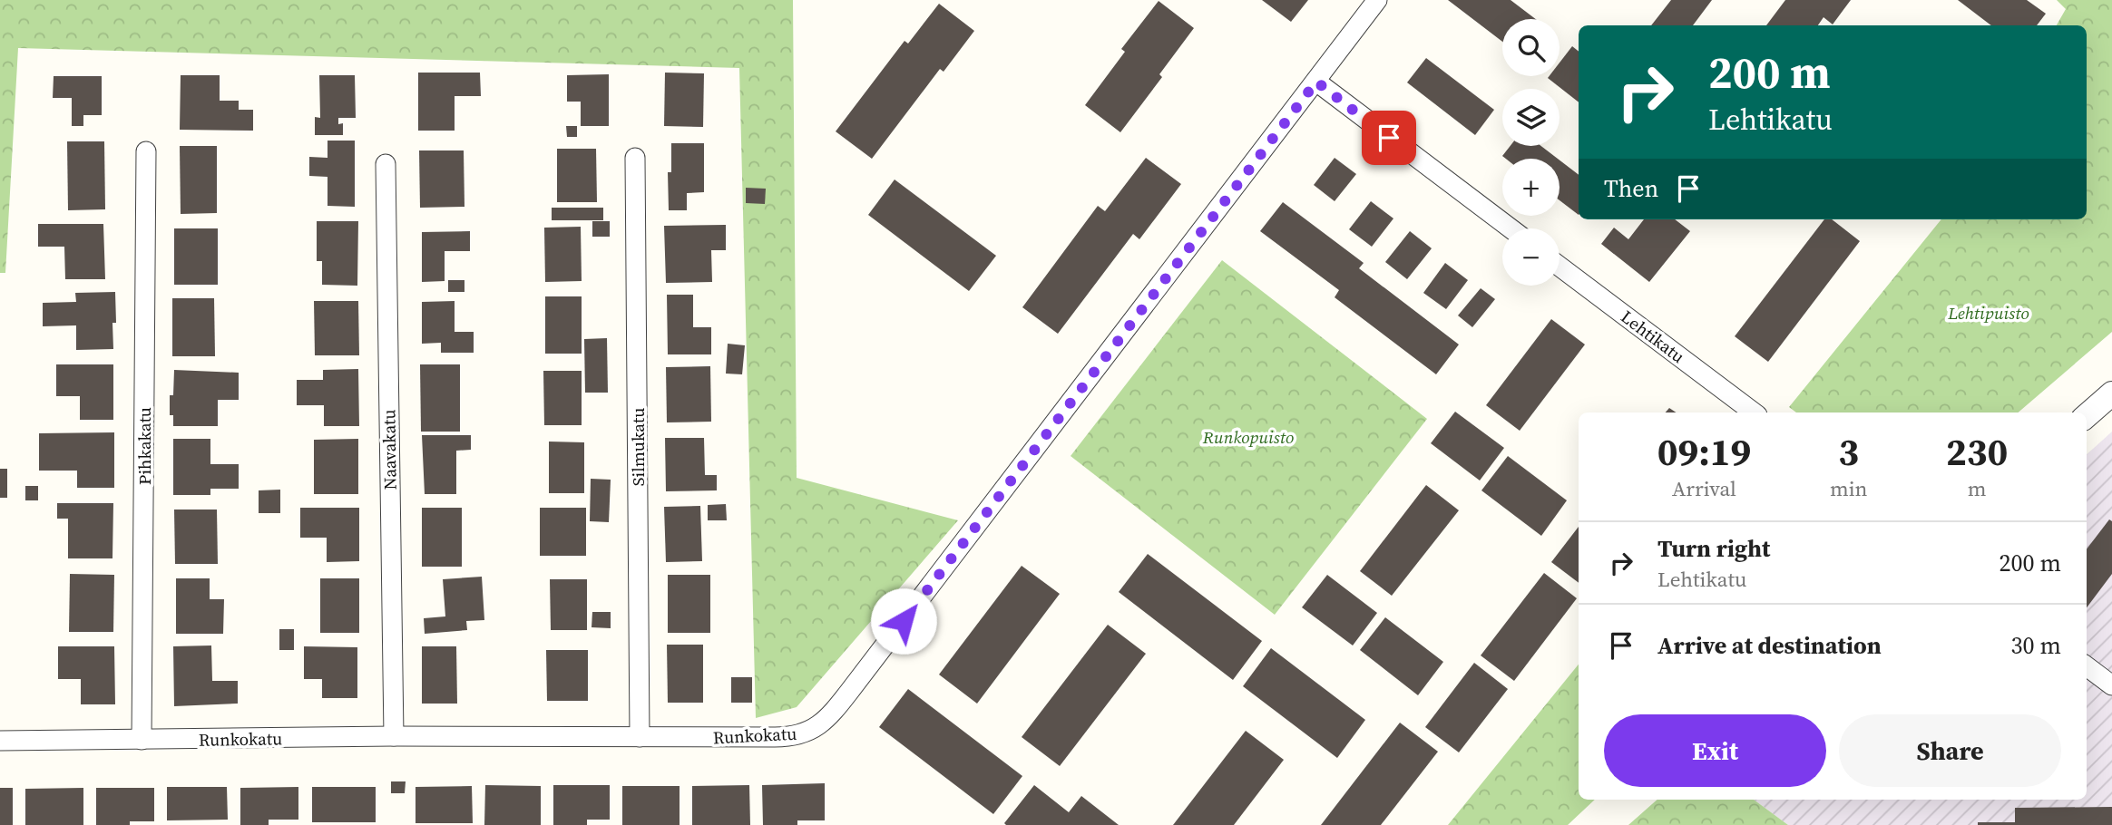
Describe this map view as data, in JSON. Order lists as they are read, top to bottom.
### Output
{
  "streets": {
    "street": [
      "Lehtikatu",
      "Pihkakatu",
      "Silmukatu",
      "Naavakatu",
      "Runkokatu"
    ]
  },
  "crossings": [
    ["Pihkakatu", "Runkokatu"],
    ["Silmukatu", "Runkokatu"],
    ["Naavakatu", "Runkokatu"]
  ],
  "parks": ["Lehtipuisto", "Runkopuisto"],
  "page": {
    "map_buttons": ["+", "−"],
    "turn": ["200 m", "Lehtikatu"],
    "then": "Then",
    "eta": [
      "09:19",
      "Arrival",
      "3",
      "min",
      "230",
      "m"
    ],
    "list": [
      {
        "name": "Turn right",
        "note": "Lehtikatu",
        "value": "200 m"
      },
      {
        "name": "Arrive at destination",
        "value": "30 m"
      }
    ],
    "buttons": ["Exit", "Share"]
  }
}
